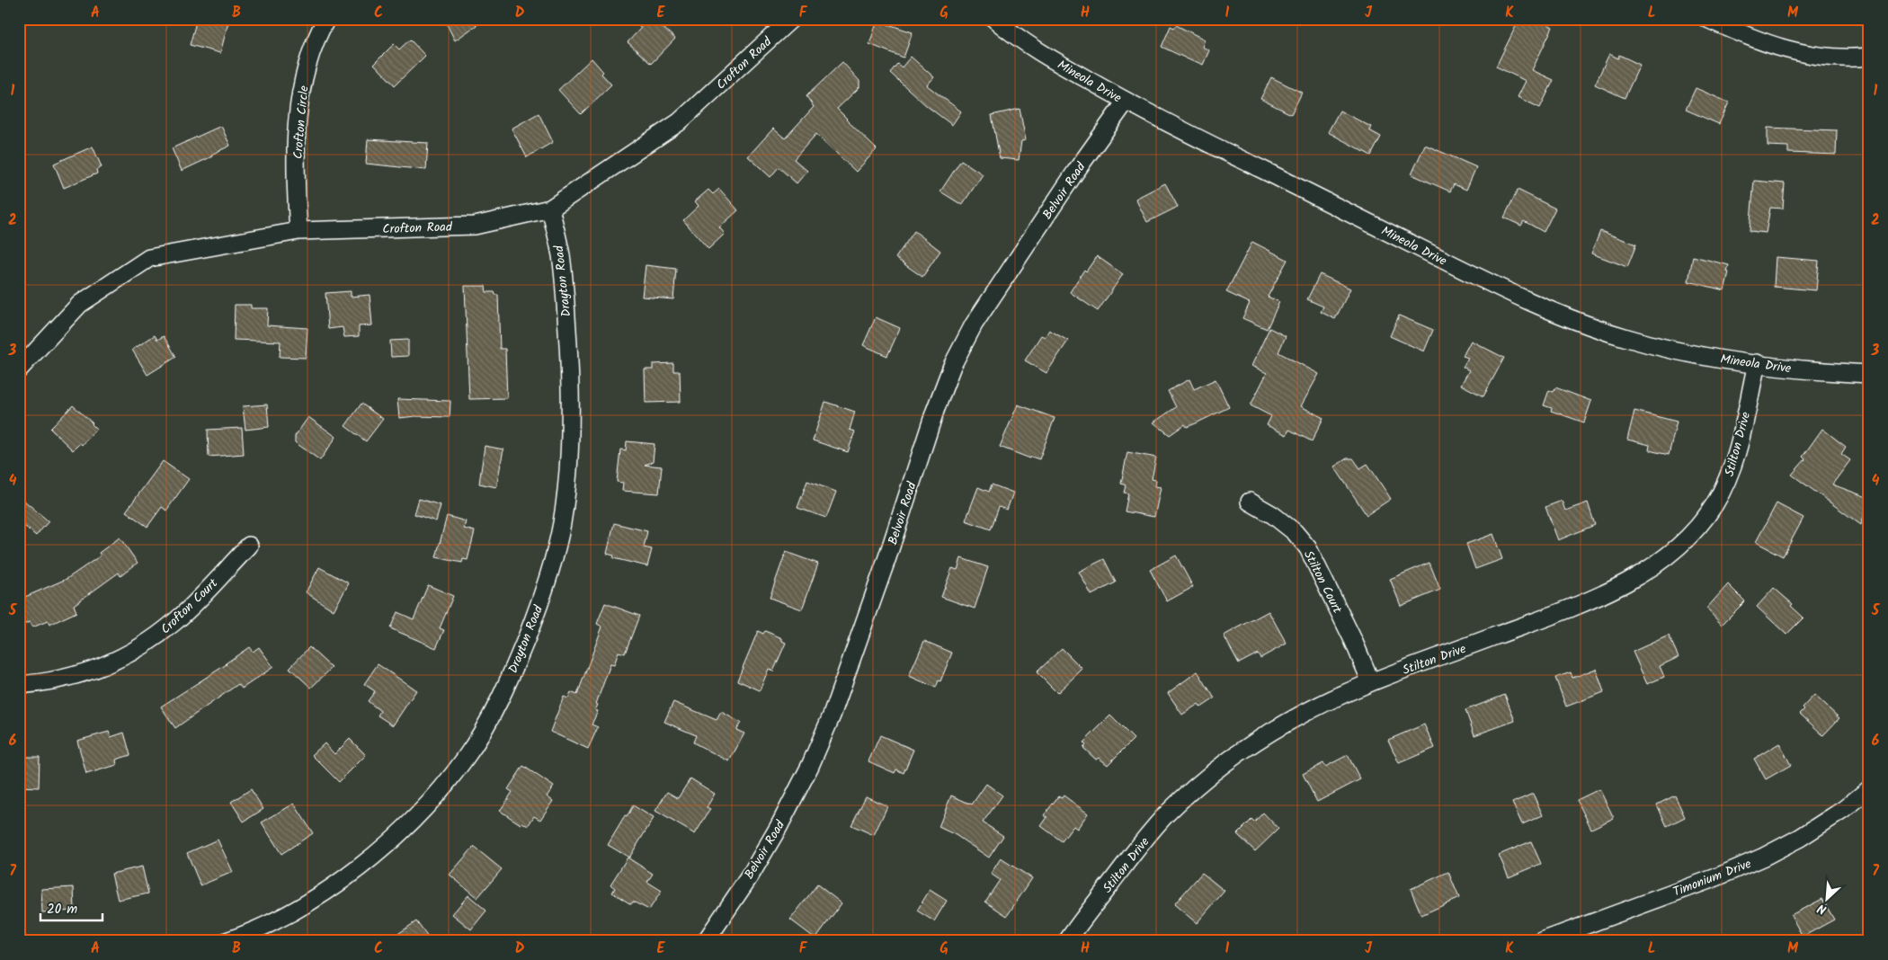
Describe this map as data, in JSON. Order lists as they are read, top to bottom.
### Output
{
  "streets": {
    "street": [
      "Crofton Road",
      "Mineola Drive",
      "Crofton Circle",
      "Belvoir Road",
      "Drayton Road",
      "Stilton Drive",
      "Stilton Court",
      "Crofton Court",
      "Timonium Drive"
    ]
  },
  "crossings": [
    ["Crofton Road", "Crofton Circle"],
    ["Crofton Road", "Drayton Road"],
    ["Mineola Drive", "Belvoir Road"],
    ["Mineola Drive", "Stilton Drive"],
    ["Stilton Drive", "Stilton Court"]
  ],
  "scale_bar": "20 m",
  "north": "bottom left",
  "grid": {
    "columns": [
      "A",
      "B",
      "C",
      "D",
      "E",
      "F",
      "G",
      "H",
      "I",
      "J",
      "K",
      "L",
      "M"
    ],
    "rows": [
      "1",
      "2",
      "3",
      "4",
      "5",
      "6",
      "7"
    ]
  }
}
